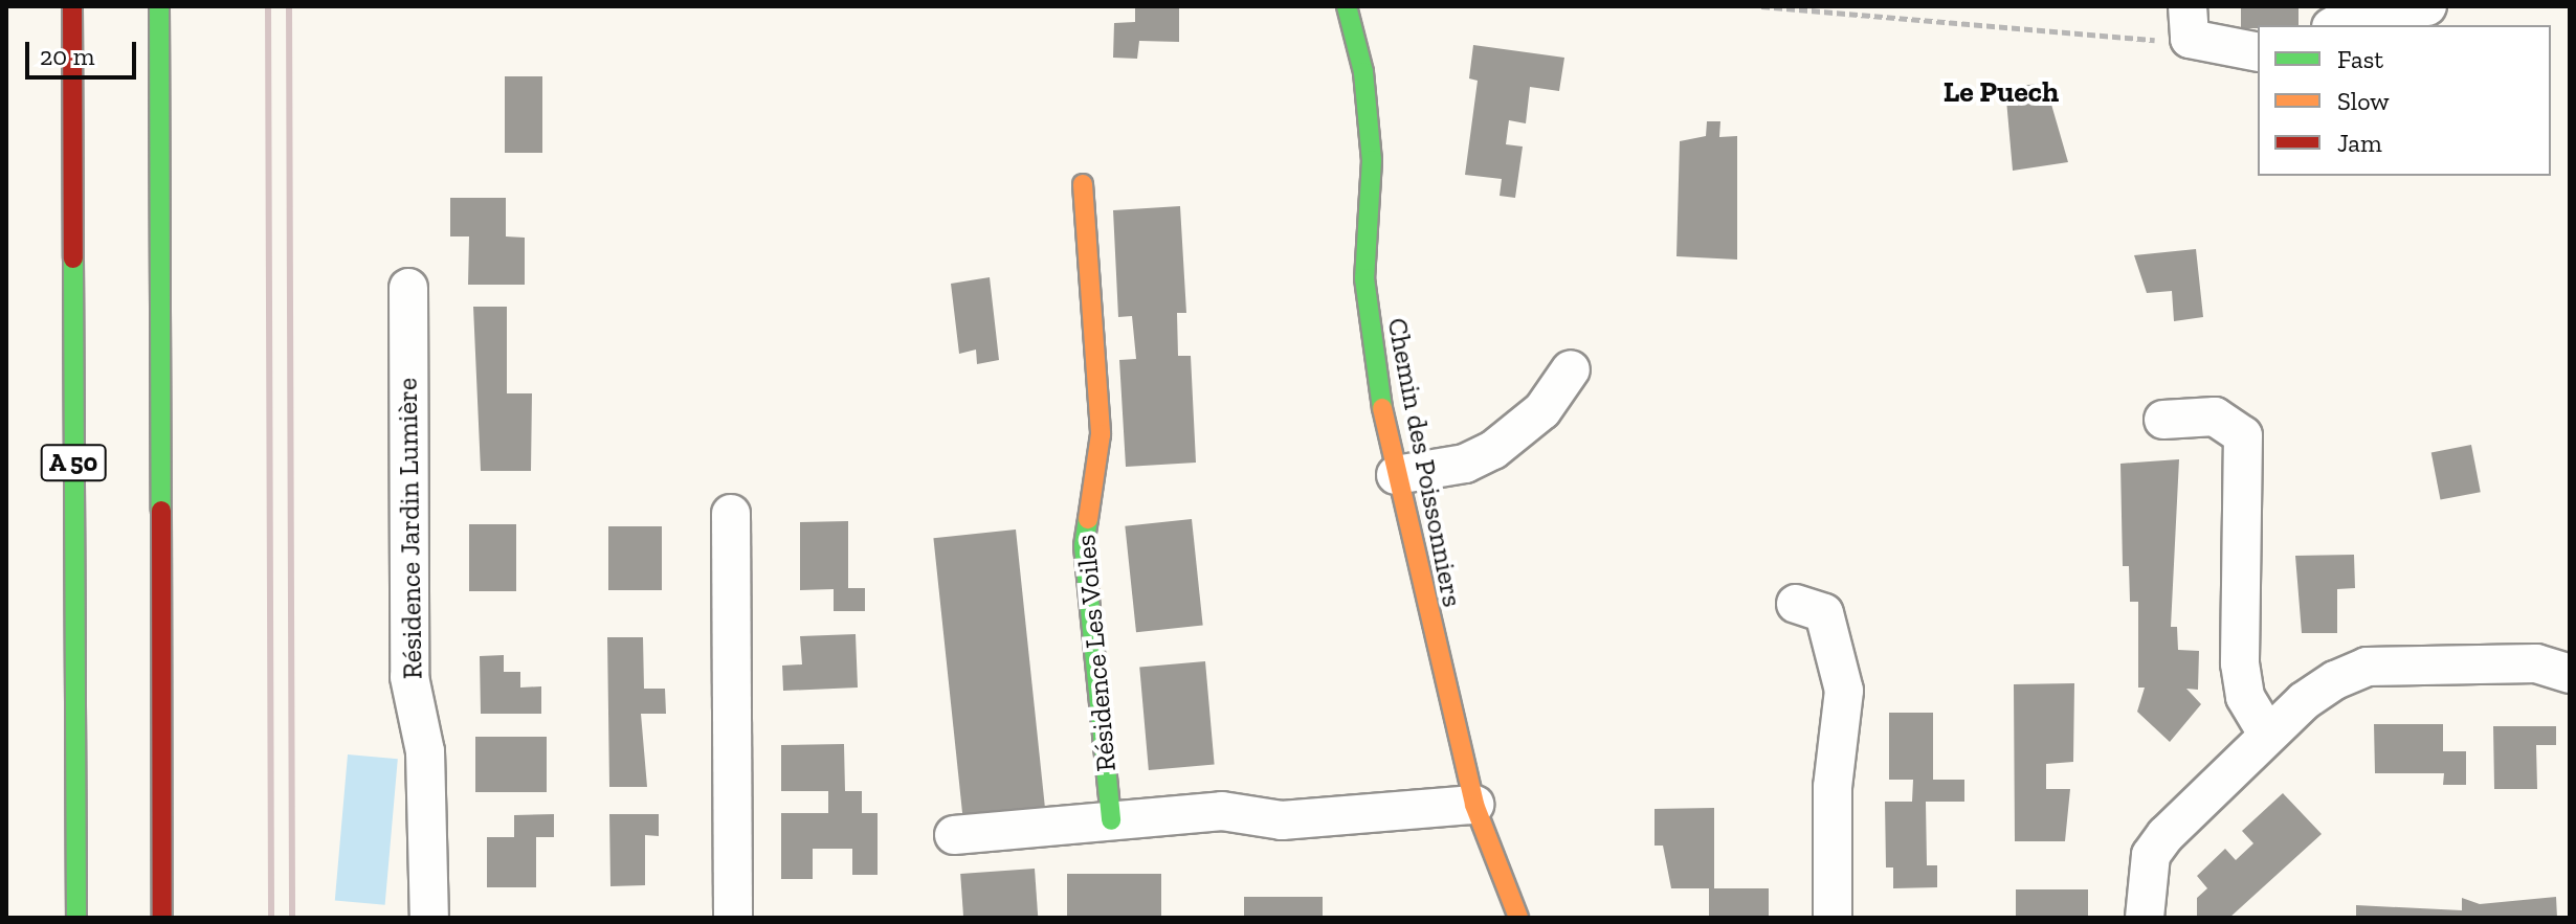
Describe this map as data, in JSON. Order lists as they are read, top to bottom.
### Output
{
  "streets": {
    "main road": ["A 50", "Chemin des Poissonniers", "Résidence Les Voiles"],
    "street": ["Résidence Jardin Lumière"]
  },
  "districts": ["Le Puech"],
  "legend": ["Fast", "Slow", "Jam"],
  "scale_bar": "20 m"
}
